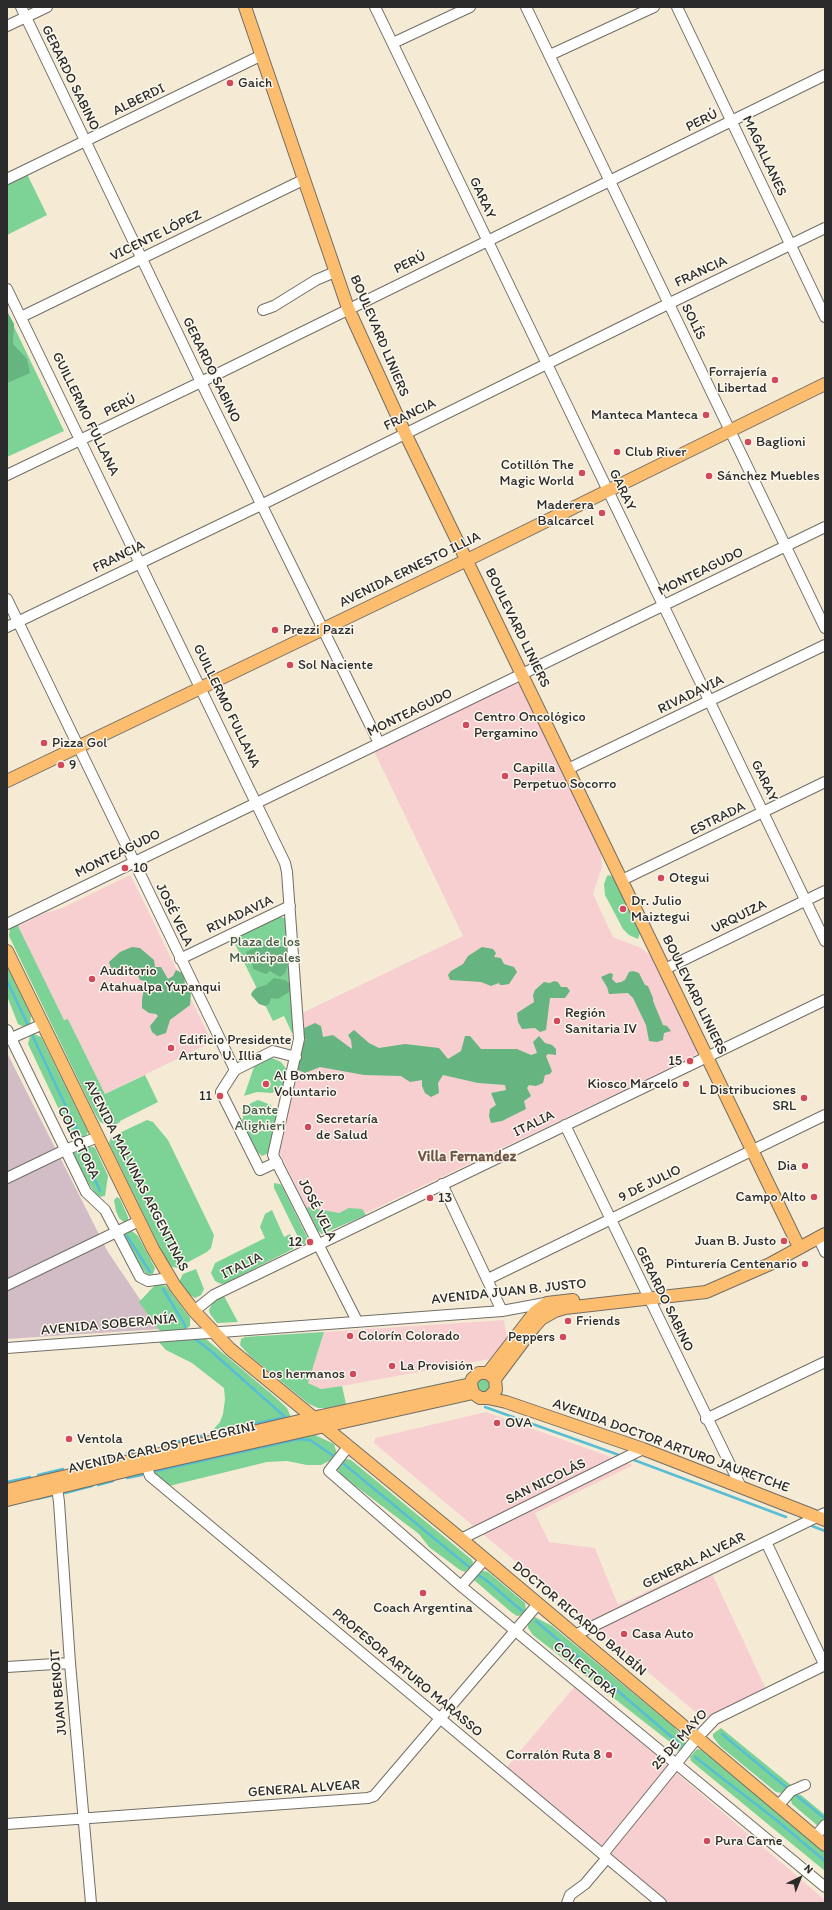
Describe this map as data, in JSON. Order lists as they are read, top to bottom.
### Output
{
  "streets": {
    "main road": [
      "BOULEVARD LINIERS",
      "AVENIDA ERNESTO ILLIA",
      "AVENIDA MALVINAS ARGENTINAS",
      "AVENIDA JUAN B. JUSTO",
      "AVENIDA DOCTOR ARTURO JAURETCHE",
      "AVENIDA CARLOS PELLEGRINI",
      "DOCTOR RICARDO BALBÍN"
    ],
    "street": [
      "GERARDO SABINO",
      "ALBERDI",
      "PERÚ",
      "MAGALLANES",
      "GARAY",
      "VICENTE LÓPEZ",
      "FRANCIA",
      "SOLÍS",
      "GUILLERMO FULLANA",
      "MONTEAGUDO",
      "RIVADAVIA",
      "ESTRADA",
      "JOSÉ VELA",
      "URQUIZA",
      "ITALIA",
      "COLECTORA",
      "9 DE JULIO",
      "AVENIDA SOBERANÍA",
      "SAN NICOLÁS",
      "GENERAL ALVEAR",
      "PROFESOR ARTURO MARASSO",
      "JUAN BENOIT",
      "25 DE MAYO"
    ]
  },
  "crossings": [
    ["GERARDO SABINO", "ALBERDI"],
    ["GERARDO SABINO", "PERÚ"],
    ["GERARDO SABINO", "VICENTE LÓPEZ"],
    ["GERARDO SABINO", "FRANCIA"],
    ["GERARDO SABINO", "AVENIDA ERNESTO ILLIA"],
    ["GERARDO SABINO", "MONTEAGUDO"],
    ["GERARDO SABINO", "ITALIA"],
    ["GERARDO SABINO", "9 DE JULIO"],
    ["GERARDO SABINO", "AVENIDA JUAN B. JUSTO"],
    ["GERARDO SABINO", "AVENIDA DOCTOR ARTURO JAURETCHE"],
    ["ALBERDI", "BOULEVARD LINIERS"],
    ["PERÚ", "MAGALLANES"],
    ["PERÚ", "GARAY"],
    ["PERÚ", "SOLÍS"],
    ["PERÚ", "BOULEVARD LINIERS"],
    ["PERÚ", "GUILLERMO FULLANA"],
    ["MAGALLANES", "FRANCIA"],
    ["GARAY", "FRANCIA"],
    ["GARAY", "AVENIDA ERNESTO ILLIA"],
    ["GARAY", "MONTEAGUDO"],
    ["GARAY", "RIVADAVIA"],
    ["GARAY", "ESTRADA"],
    ["GARAY", "URQUIZA"],
    ["VICENTE LÓPEZ", "BOULEVARD LINIERS"],
    ["VICENTE LÓPEZ", "GUILLERMO FULLANA"],
    ["FRANCIA", "SOLÍS"],
    ["FRANCIA", "BOULEVARD LINIERS"],
    ["FRANCIA", "GUILLERMO FULLANA"],
    ["FRANCIA", "JOSÉ VELA"],
    ["SOLÍS", "AVENIDA ERNESTO ILLIA"],
    ["SOLÍS", "MONTEAGUDO"],
    ["BOULEVARD LINIERS", "AVENIDA ERNESTO ILLIA"],
    ["BOULEVARD LINIERS", "MONTEAGUDO"],
    ["BOULEVARD LINIERS", "RIVADAVIA"],
    ["BOULEVARD LINIERS", "ESTRADA"],
    ["BOULEVARD LINIERS", "URQUIZA"],
    ["BOULEVARD LINIERS", "ITALIA"],
    ["BOULEVARD LINIERS", "9 DE JULIO"],
    ["BOULEVARD LINIERS", "AVENIDA JUAN B. JUSTO"],
    ["GUILLERMO FULLANA", "AVENIDA ERNESTO ILLIA"],
    ["GUILLERMO FULLANA", "MONTEAGUDO"],
    ["GUILLERMO FULLANA", "RIVADAVIA"],
    ["GUILLERMO FULLANA", "JOSÉ VELA"],
    ["AVENIDA ERNESTO ILLIA", "JOSÉ VELA"],
    ["MONTEAGUDO", "JOSÉ VELA"],
    ["RIVADAVIA", "JOSÉ VELA"],
    ["JOSÉ VELA", "ITALIA"],
    ["JOSÉ VELA", "AVENIDA JUAN B. JUSTO"],
    ["ITALIA", "AVENIDA MALVINAS ARGENTINAS"],
    ["COLECTORA", "AVENIDA MALVINAS ARGENTINAS"],
    ["COLECTORA", "GENERAL ALVEAR"],
    ["COLECTORA", "DOCTOR RICARDO BALBÍN"],
    ["COLECTORA", "25 DE MAYO"],
    ["AVENIDA MALVINAS ARGENTINAS", "AVENIDA JUAN B. JUSTO"],
    ["AVENIDA MALVINAS ARGENTINAS", "AVENIDA SOBERANÍA"],
    ["AVENIDA MALVINAS ARGENTINAS", "AVENIDA CARLOS PELLEGRINI"],
    ["AVENIDA MALVINAS ARGENTINAS", "DOCTOR RICARDO BALBÍN"],
    ["AVENIDA JUAN B. JUSTO", "AVENIDA SOBERANÍA"],
    ["AVENIDA JUAN B. JUSTO", "AVENIDA DOCTOR ARTURO JAURETCHE"],
    ["AVENIDA DOCTOR ARTURO JAURETCHE", "SAN NICOLÁS"],
    ["AVENIDA DOCTOR ARTURO JAURETCHE", "GENERAL ALVEAR"],
    ["AVENIDA CARLOS PELLEGRINI", "DOCTOR RICARDO BALBÍN"],
    ["AVENIDA CARLOS PELLEGRINI", "PROFESOR ARTURO MARASSO"],
    ["AVENIDA CARLOS PELLEGRINI", "JUAN BENOIT"],
    ["SAN NICOLÁS", "DOCTOR RICARDO BALBÍN"],
    ["GENERAL ALVEAR", "DOCTOR RICARDO BALBÍN"],
    ["GENERAL ALVEAR", "PROFESOR ARTURO MARASSO"],
    ["GENERAL ALVEAR", "JUAN BENOIT"],
    ["DOCTOR RICARDO BALBÍN", "25 DE MAYO"],
    ["PROFESOR ARTURO MARASSO", "25 DE MAYO"]
  ],
  "districts": ["Villa Fernandez"],
  "parks": ["Plaza de los Municipales", "Dante Alighieri"],
  "places": [
    "Gaich",
    "Forrajería Libertad",
    "Manteca Manteca",
    "Baglioni",
    "Club River",
    "Cotillón The Magic World",
    "Sánchez Muebles",
    "Maderera Balcarcel",
    "Prezzi Pazzi",
    "Sol Naciente",
    "Centro Oncológico Pergamino",
    "Pizza Gol",
    "9",
    "Capilla Perpetuo Socorro",
    "10",
    "Otegui",
    "Dr. Julio Maiztegui",
    "Auditorio Atahualpa Yupanqui",
    "Región Sanitaria IV",
    "Edificio Presidente Arturo U. Illia",
    "15",
    "Al Bombero Voluntario",
    "Kiosco Marcelo",
    "11",
    "L Distribuciones SRL",
    "Secretaría de Salud",
    "Dia",
    "Campo Alto",
    "13",
    "Juan B. Justo",
    "12",
    "Pinturería Centenario",
    "Friends",
    "Colorín Colorado",
    "Peppers",
    "La Provisión",
    "Los hermanos",
    "OVA",
    "Ventola",
    "Coach Argentina",
    "Casa Auto",
    "Corralón Ruta 8",
    "Pura Carne"
  ],
  "north": "top right"
}
